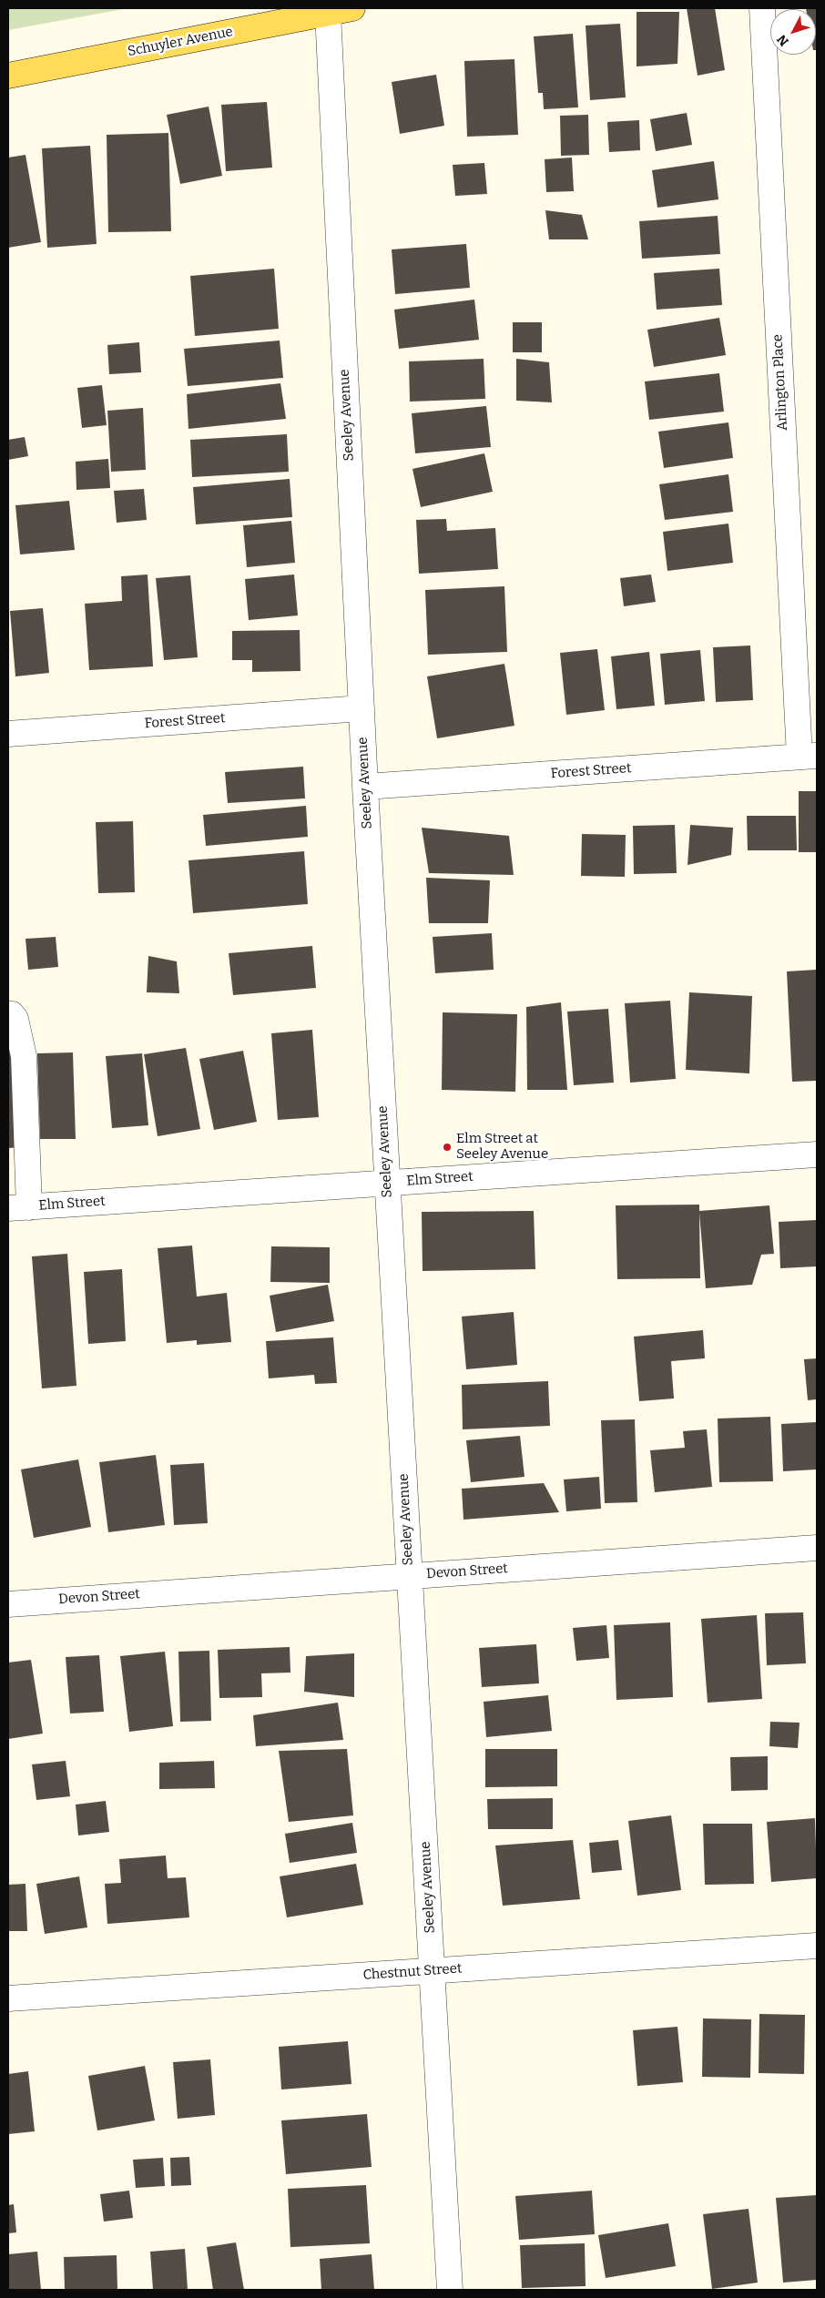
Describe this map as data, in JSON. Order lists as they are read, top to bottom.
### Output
{
  "streets": {
    "main road": ["Schuyler Avenue"],
    "street": [
      "Arlington Place",
      "Seeley Avenue",
      "Forest Street",
      "Elm Street",
      "Devon Street",
      "Chestnut Street"
    ]
  },
  "crossings": [
    ["Schuyler Avenue", "Seeley Avenue"],
    ["Arlington Place", "Forest Street"],
    ["Seeley Avenue", "Forest Street"],
    ["Seeley Avenue", "Elm Street"],
    ["Seeley Avenue", "Devon Street"],
    ["Seeley Avenue", "Chestnut Street"]
  ],
  "places": ["Elm Street at Seeley Avenue"],
  "north": "bottom left"
}
